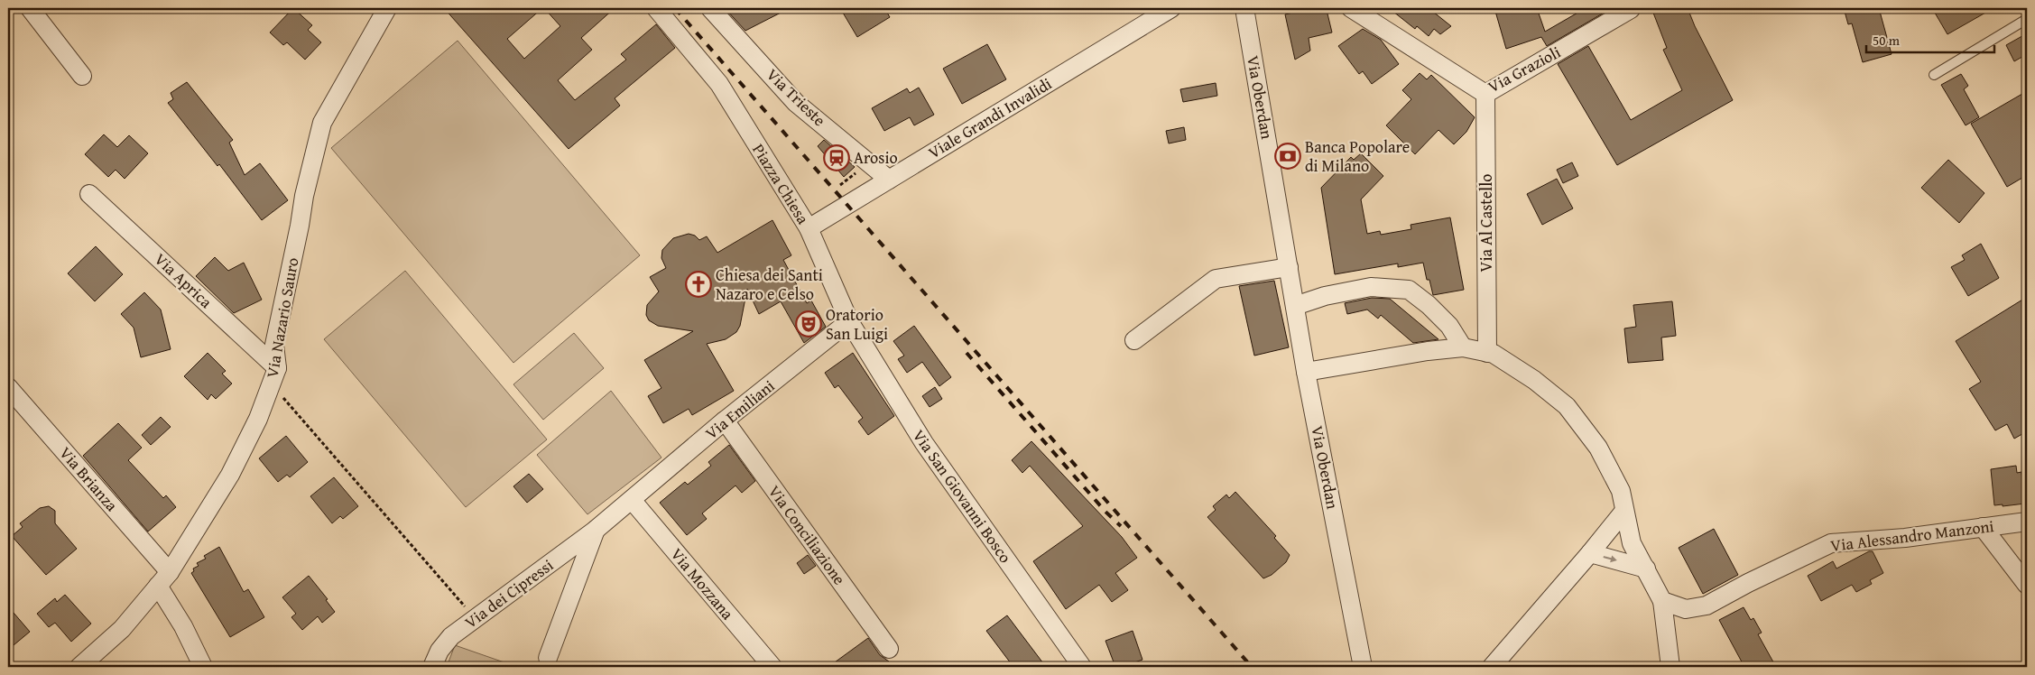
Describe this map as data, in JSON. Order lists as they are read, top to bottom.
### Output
{
  "streets": {
    "street": [
      "Via Grazioli",
      "Via Trieste",
      "Via Oberdan",
      "Viale Grandi Invalidi",
      "Piazza Chiesa",
      "Via Al Castello",
      "Via Aprica",
      "Via Nazario Sauro",
      "Via Emiliani",
      "Via Brianza",
      "Via San Giovanni Bosco",
      "Via Conciliazione",
      "Via Alessandro Manzoni",
      "Via Mozzana",
      "Via dei Cipressi"
    ]
  },
  "crossings": [
    ["Via Grazioli", "Via Al Castello"],
    ["Via Trieste", "Viale Grandi Invalidi"],
    ["Viale Grandi Invalidi", "Piazza Chiesa"],
    ["Piazza Chiesa", "Via Emiliani"],
    ["Piazza Chiesa", "Via San Giovanni Bosco"],
    ["Via Aprica", "Via Nazario Sauro"],
    ["Via Nazario Sauro", "Via Brianza"],
    ["Via Emiliani", "Via San Giovanni Bosco"],
    ["Via Emiliani", "Via Conciliazione"],
    ["Via Emiliani", "Via Mozzana"],
    ["Via Emiliani", "Via dei Cipressi"],
    ["Via Mozzana", "Via dei Cipressi"]
  ],
  "places": {
    "bank": ["Banca Popolare di Milano"],
    "station": ["Arosio"],
    "church": ["Chiesa dei Santi Nazaro e Celso"],
    "theatre": ["Oratorio San Luigi"]
  },
  "scale_bar": "50 m"
}
